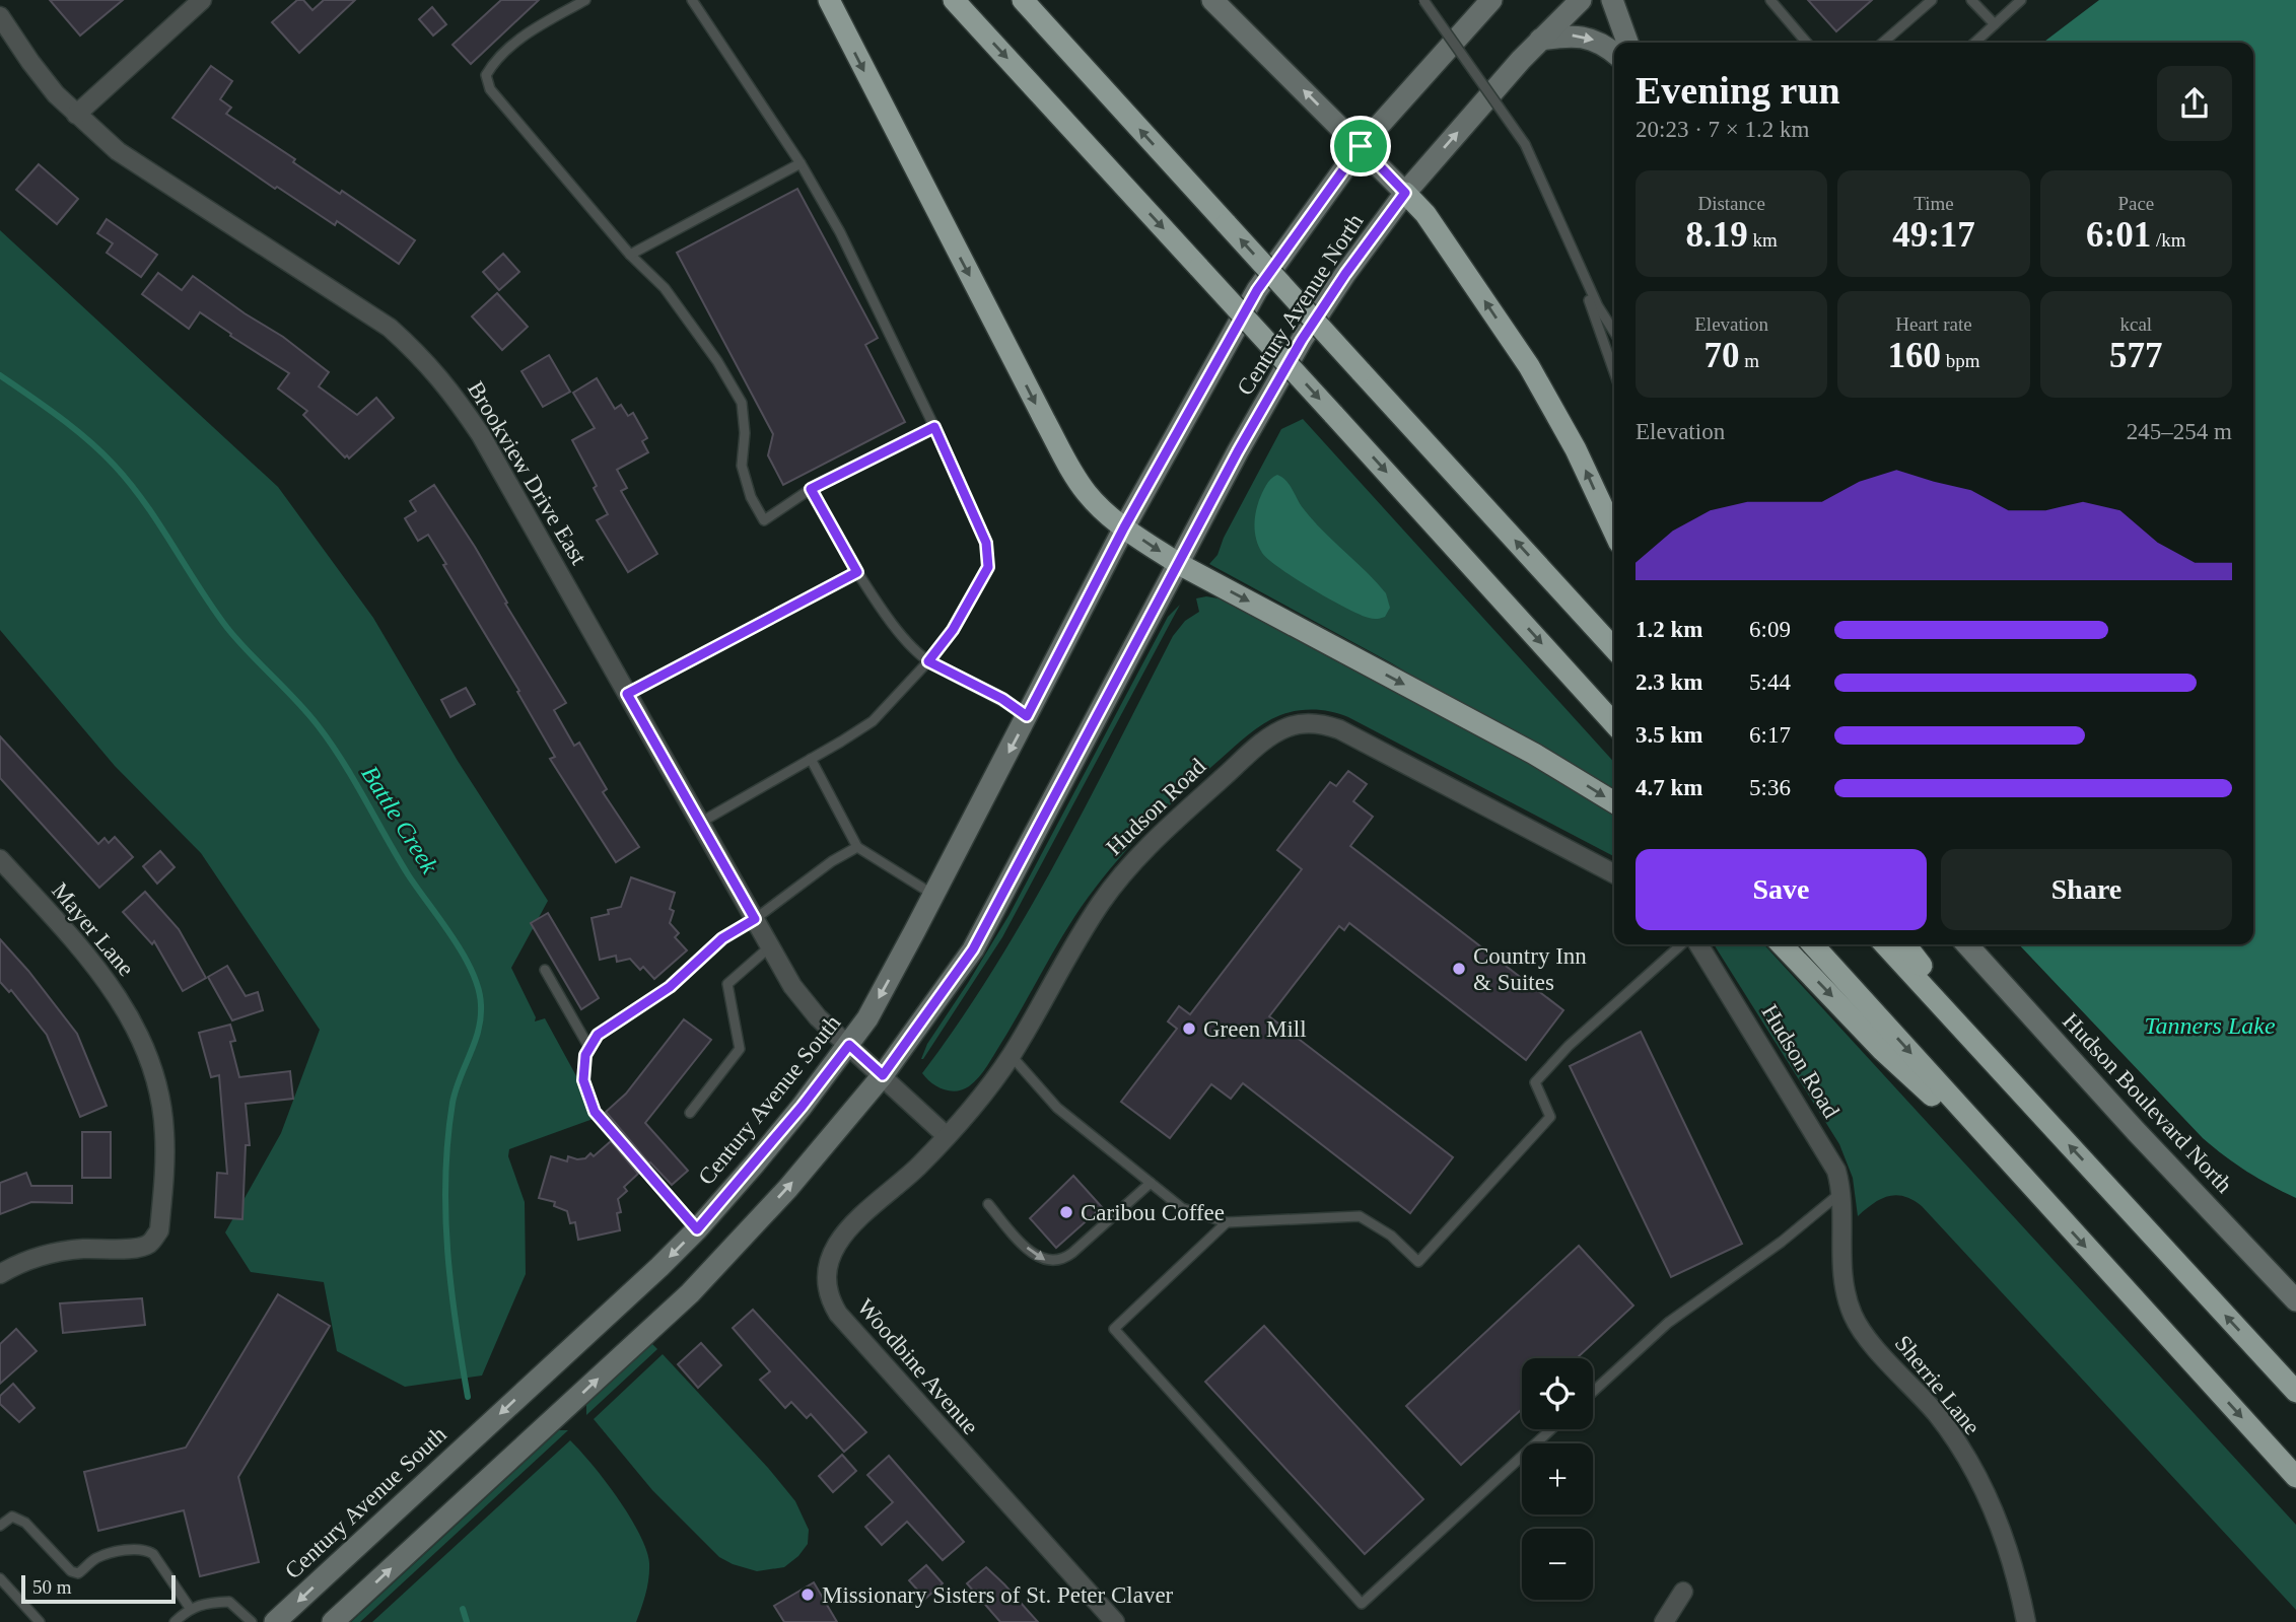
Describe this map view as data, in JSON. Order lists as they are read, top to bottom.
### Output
{
  "streets": {
    "main road": ["Century Avenue North", "Century Avenue South", "Hudson Boulevard North"],
    "street": [
      "Brookview Drive East",
      "Hudson Road",
      "Mayer Lane",
      "Woodbine Avenue",
      "Sherrie Lane"
    ]
  },
  "crossings": [
    ["Century Avenue North", "Century Avenue South"],
    ["Brookview Drive East", "Century Avenue South"],
    ["Hudson Road", "Woodbine Avenue"],
    ["Hudson Road", "Sherrie Lane"]
  ],
  "water": ["Battle Creek", "Tanners Lake"],
  "places": [
    "Country Inn & Suites",
    "Green Mill",
    "Caribou Coffee",
    "Missionary Sisters of St. Peter Claver"
  ],
  "scale_bar": "50 m",
  "page": {
    "heading": ["Evening run", "20:23 · 7 × 1.2 km"],
    "stats": [
      ["Distance", "8.19 km"],
      ["Time", "49:17"],
      ["Pace", "6:01 /km"],
      ["Elevation", "70 m"],
      ["Heart rate", "160 bpm"],
      ["kcal", "577"]
    ],
    "chart": ["Elevation", "245–254 m"],
    "list": [
      {
        "name": "1.2 km",
        "note": "6:09"
      },
      {
        "name": "2.3 km",
        "note": "5:44"
      },
      {
        "name": "3.5 km",
        "note": "6:17"
      },
      {
        "name": "4.7 km",
        "note": "5:36"
      }
    ],
    "buttons": ["Save", "Share"],
    "map_buttons": ["+", "−"],
    "scale": "50 m"
  }
}
